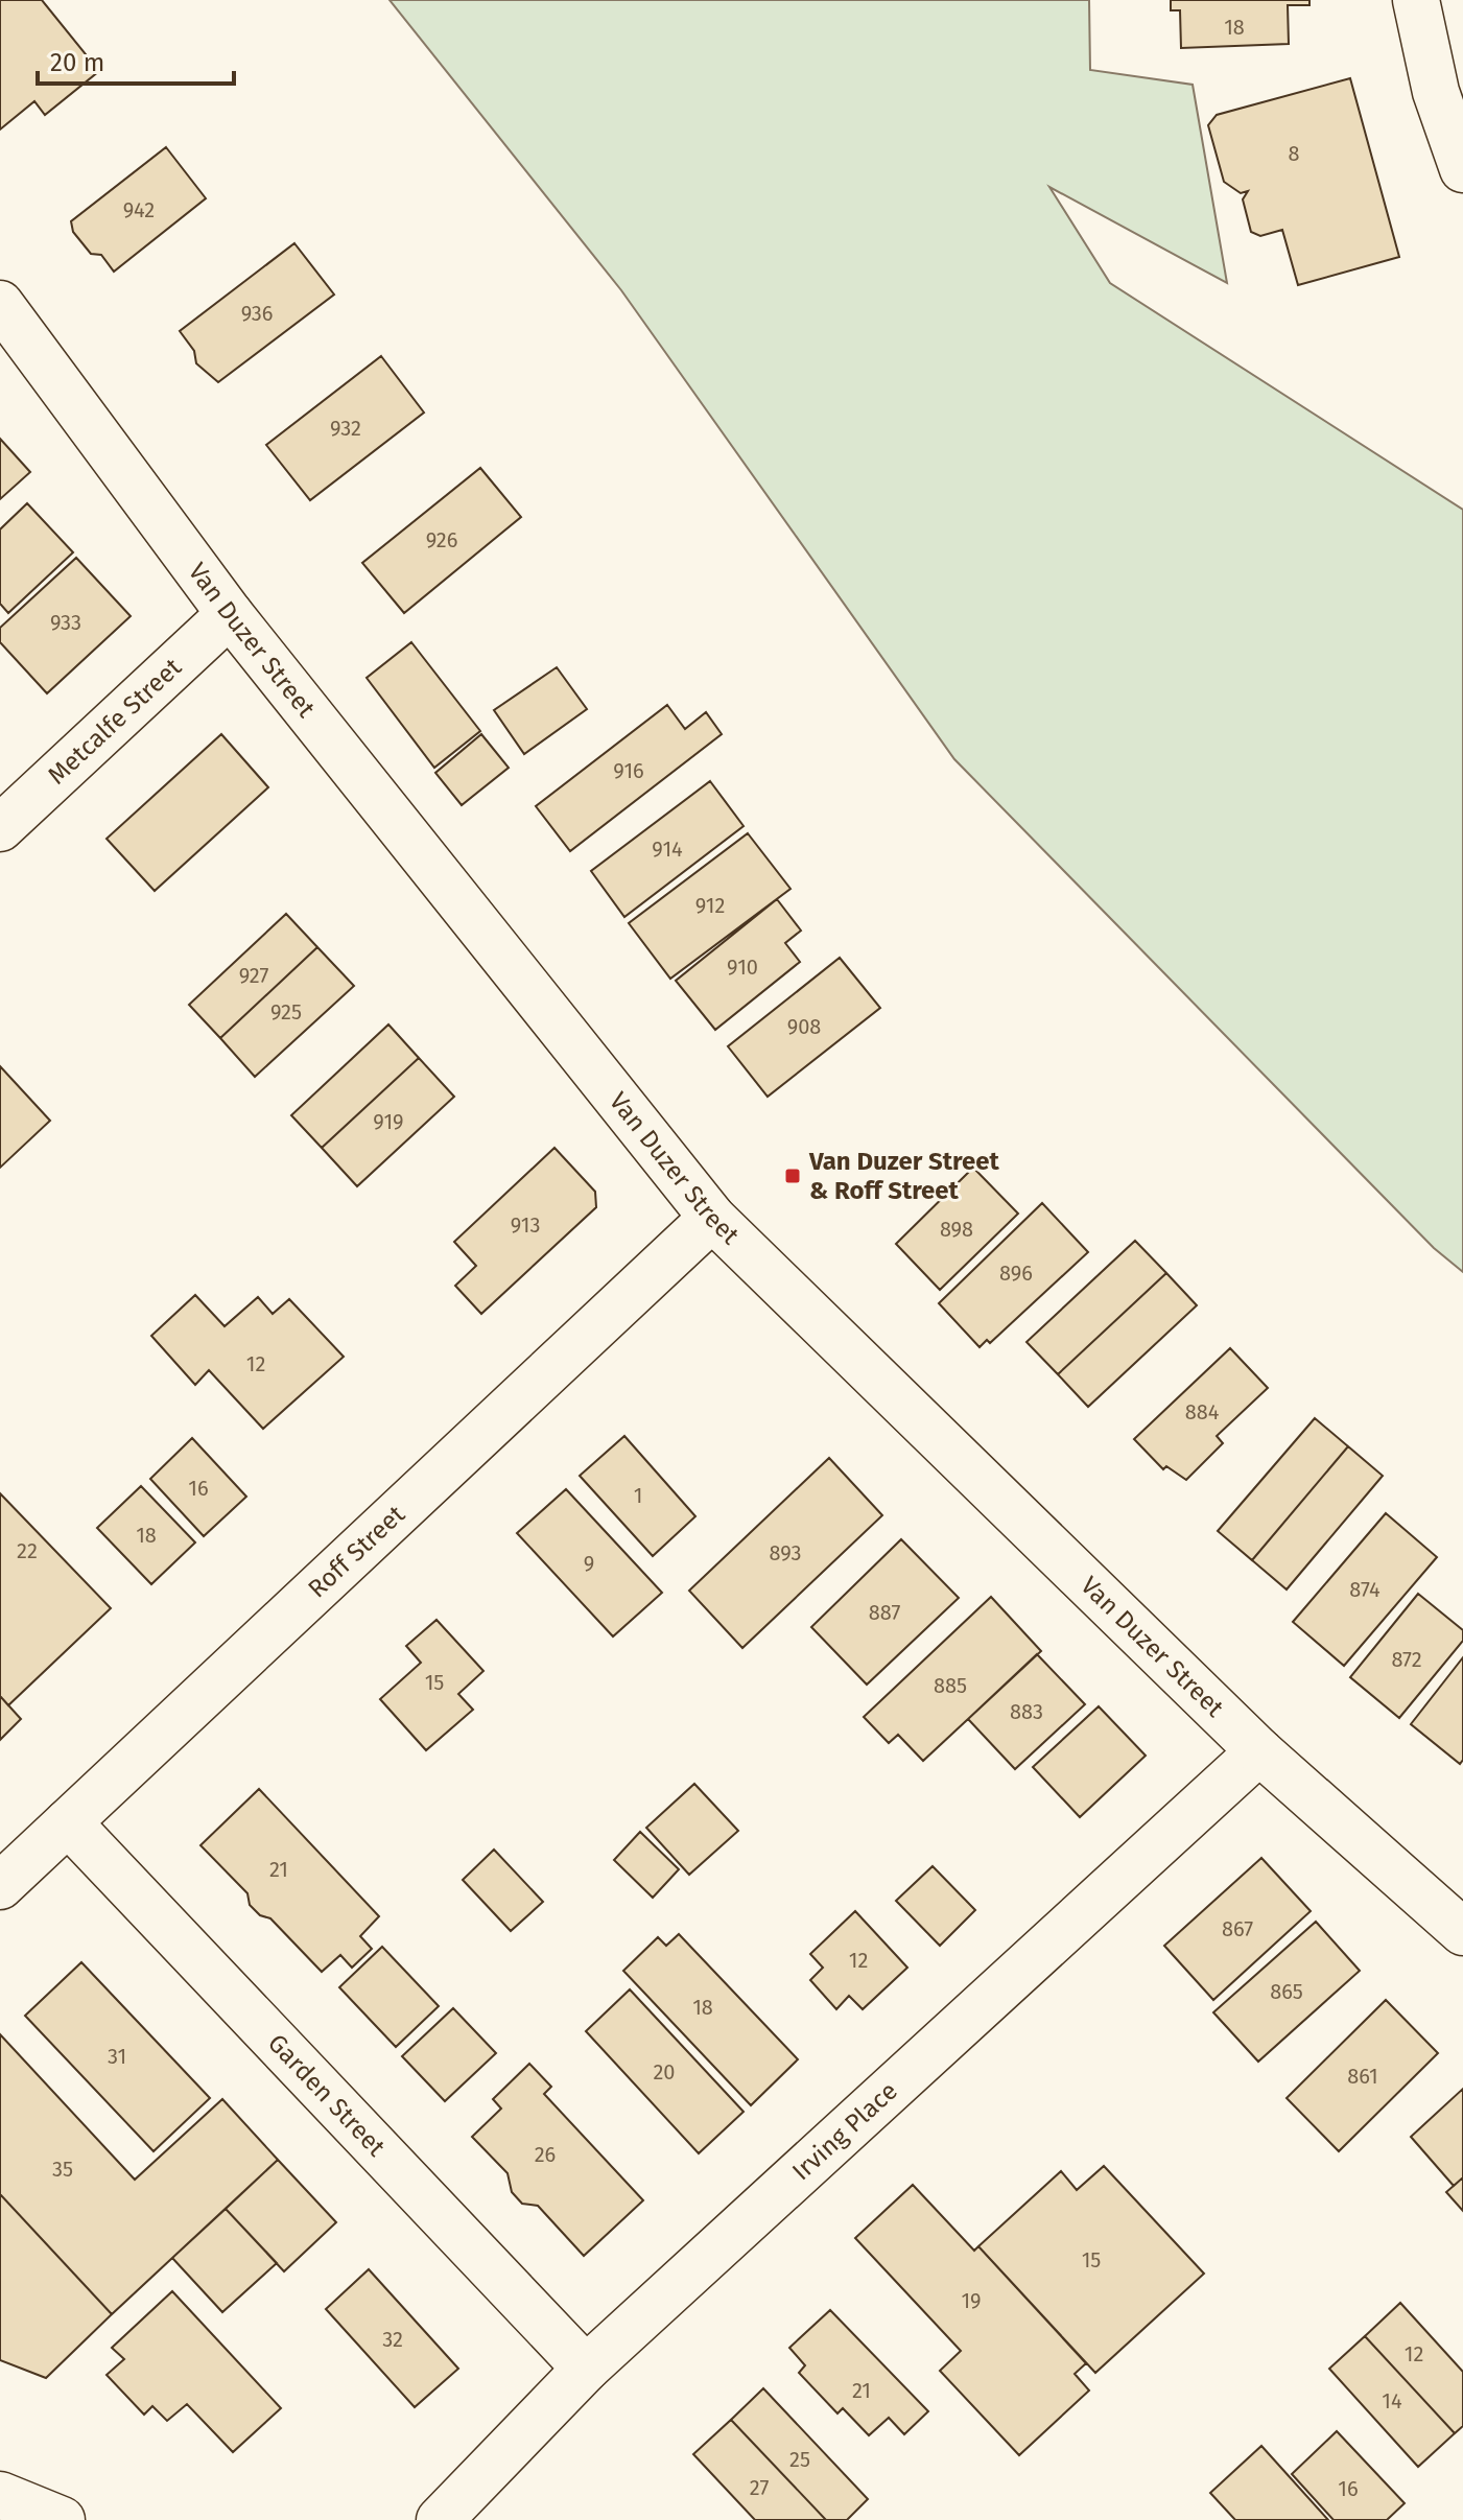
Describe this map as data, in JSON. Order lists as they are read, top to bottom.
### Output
{
  "streets": {
    "street": [
      "Van Duzer Street",
      "Metcalfe Street",
      "Roff Street",
      "Garden Street",
      "Irving Place"
    ]
  },
  "crossings": [
    ["Van Duzer Street", "Metcalfe Street"],
    ["Van Duzer Street", "Roff Street"],
    ["Van Duzer Street", "Irving Place"],
    ["Roff Street", "Garden Street"],
    ["Garden Street", "Irving Place"]
  ],
  "places": {
    "transit": ["Van Duzer Street & Roff Street"]
  },
  "house_numbers": [
    "18",
    "8",
    "942",
    "936",
    "932",
    "926",
    "933",
    "916",
    "914",
    "912",
    "910",
    "927",
    "925",
    "908",
    "919",
    "913",
    "898",
    "896",
    "12",
    "884",
    "16",
    "1",
    "18",
    "22",
    "893",
    "9",
    "874",
    "887",
    "872",
    "15",
    "885",
    "883",
    "21",
    "867",
    "12",
    "865",
    "18",
    "31",
    "20",
    "861",
    "26",
    "35",
    "15",
    "19",
    "32",
    "12",
    "21",
    "14",
    "25",
    "27",
    "16"
  ],
  "scale_bar": "20 m"
}
